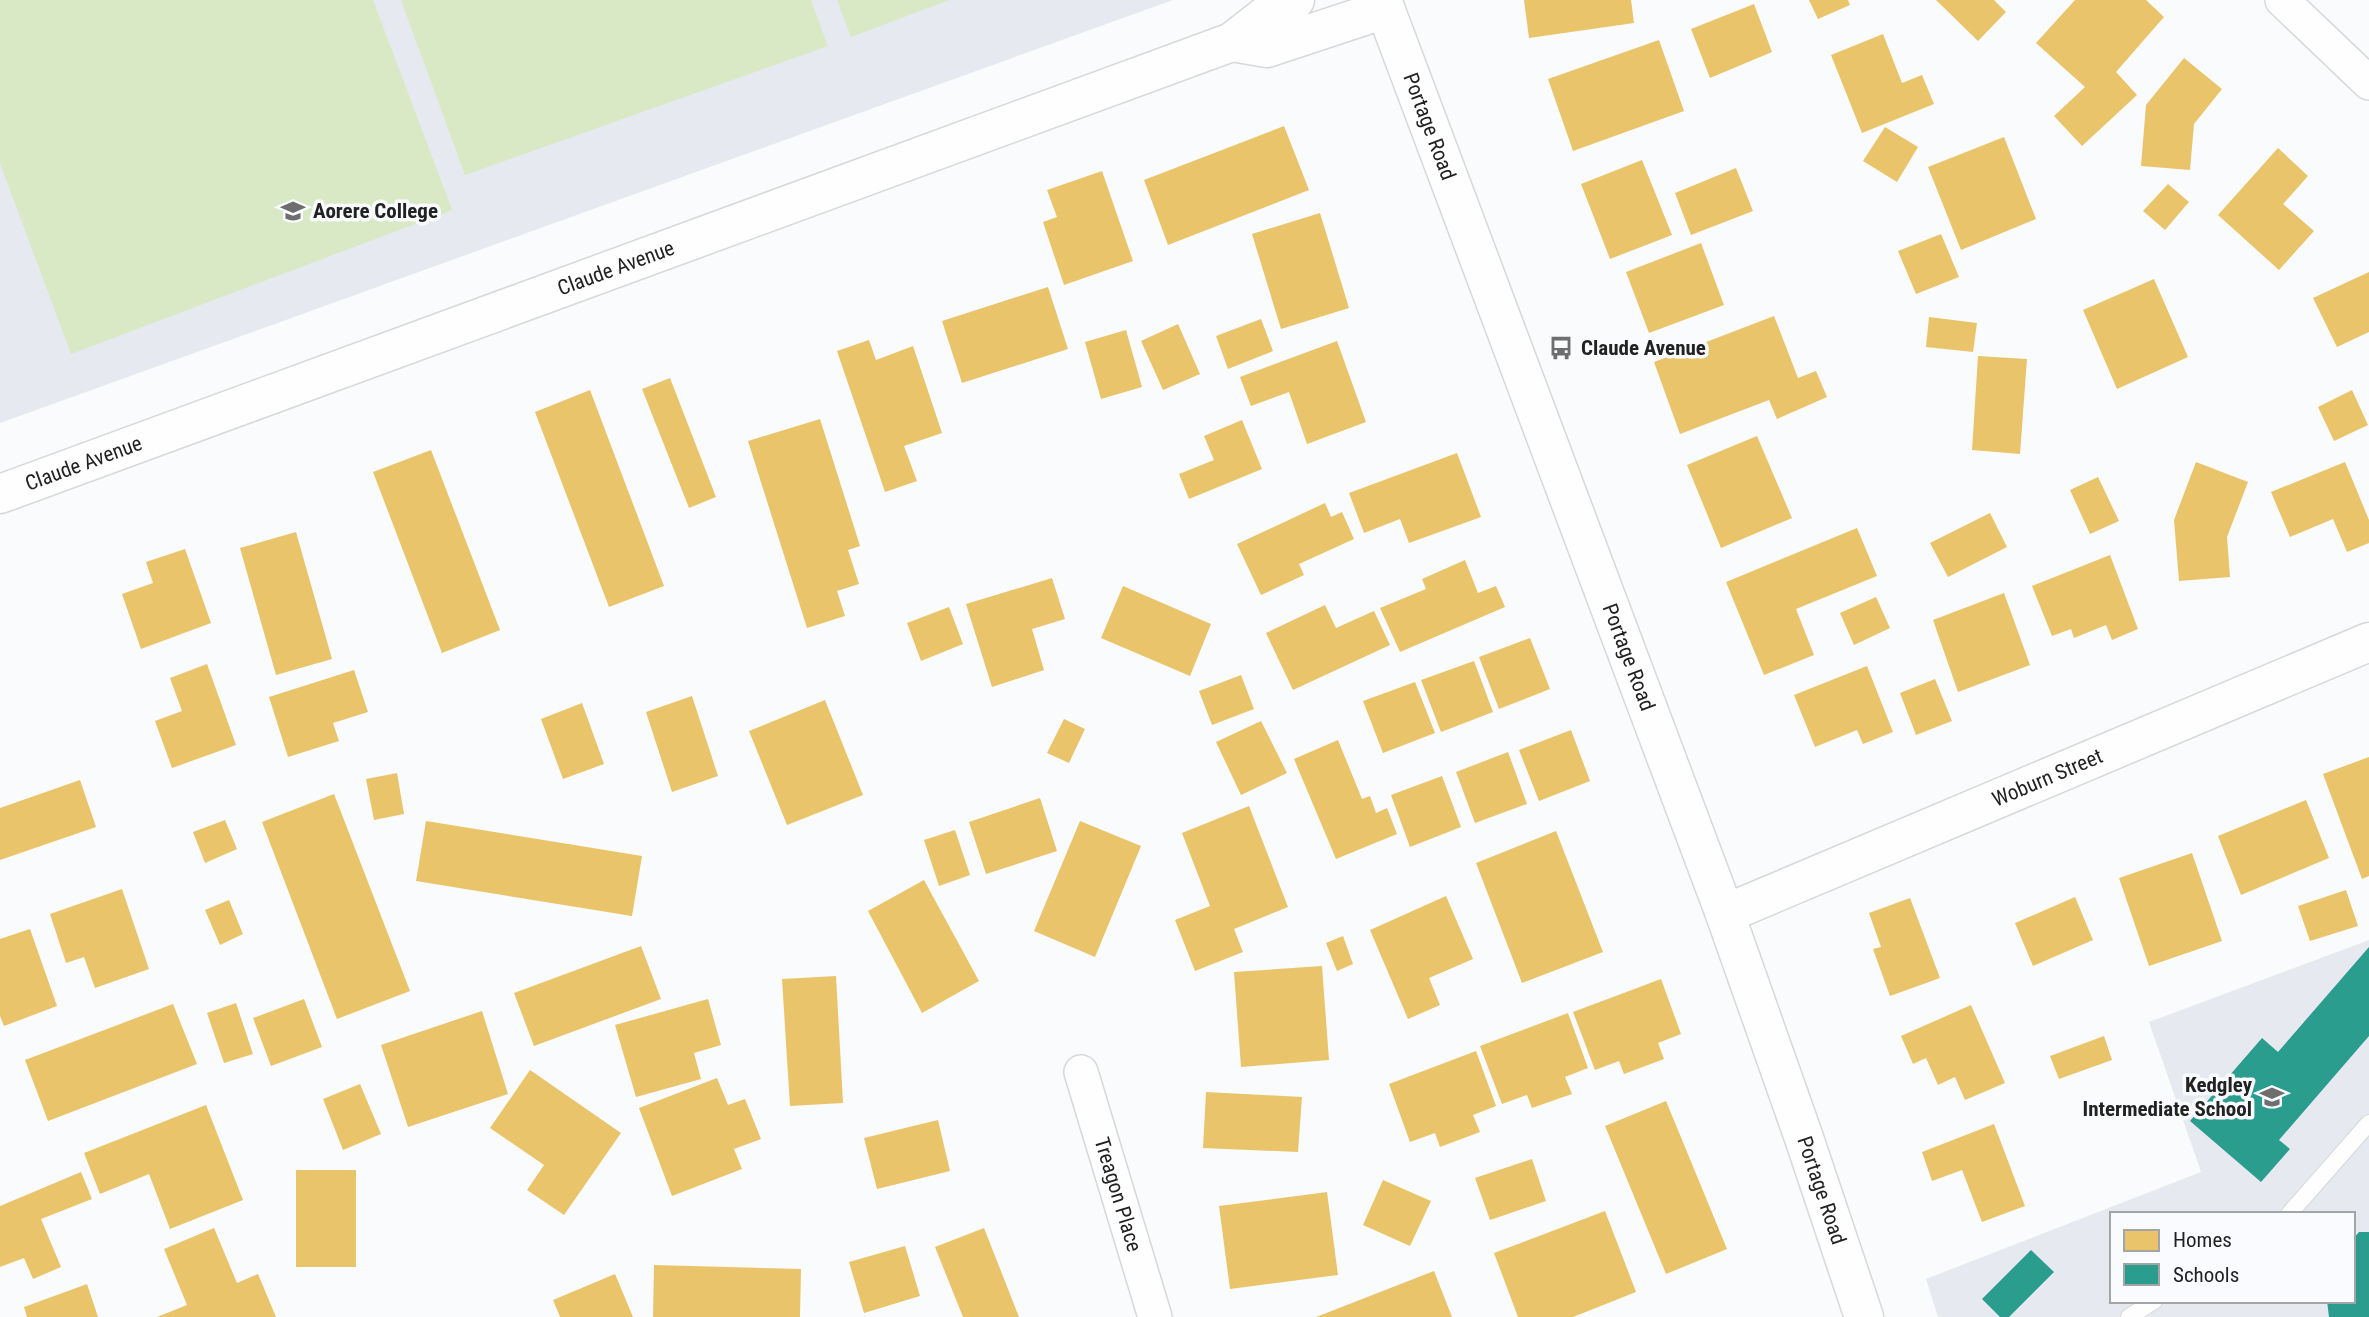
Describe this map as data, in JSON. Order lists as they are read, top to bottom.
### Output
{
  "streets": {
    "main road": ["Portage Road", "Claude Avenue", "Woburn Street"],
    "street": ["Treagon Place"]
  },
  "crossings": [
    ["Portage Road", "Claude Avenue"],
    ["Portage Road", "Woburn Street"]
  ],
  "places": {
    "school or university": ["Aorere College", "Kedgley Intermediate School"],
    "bus stop": ["Claude Avenue"]
  },
  "legend": ["Homes", "Schools"]
}
